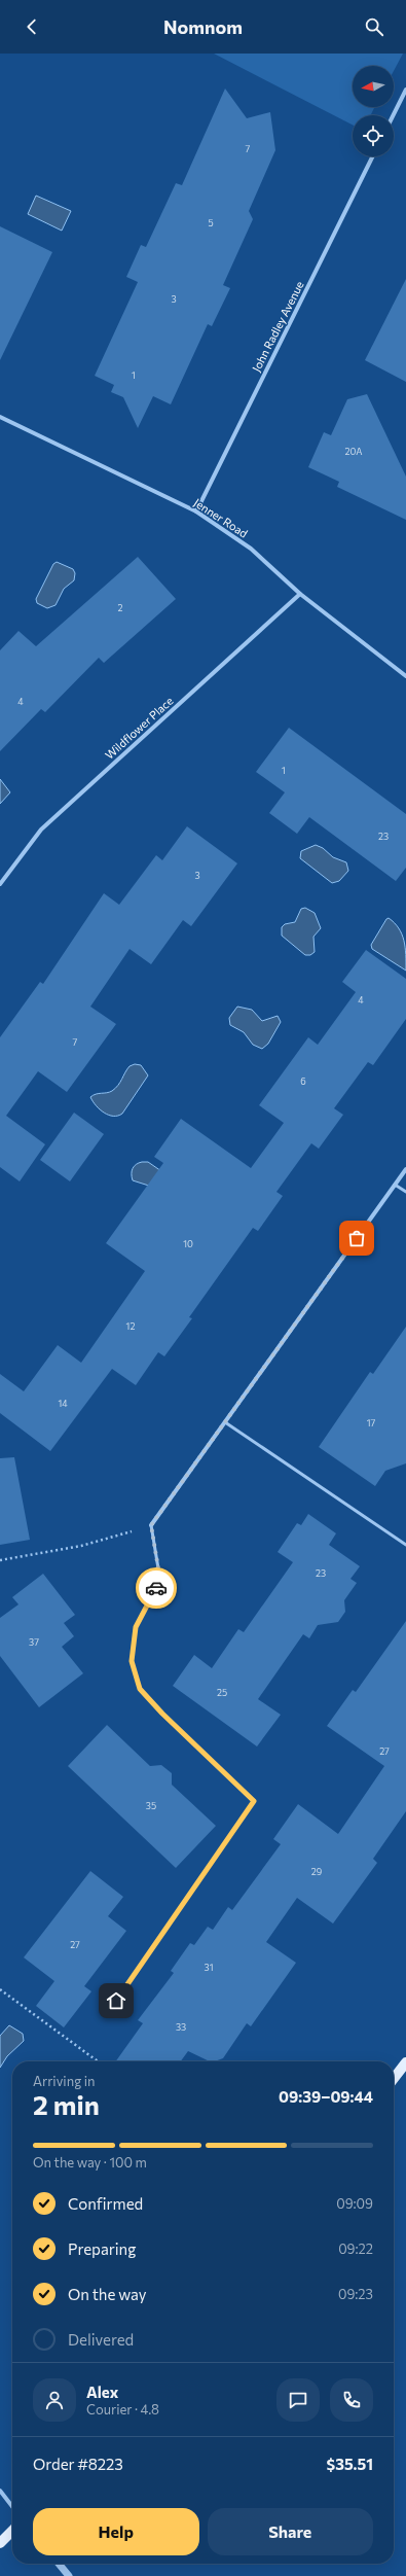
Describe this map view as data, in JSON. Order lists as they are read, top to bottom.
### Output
{
  "streets": {
    "street": ["John Radley Avenue", "Jenner Road", "Wildflower Place"]
  },
  "crossings": [
    ["John Radley Avenue", "Jenner Road"],
    ["Jenner Road", "Wildflower Place"]
  ],
  "house_numbers": [
    "7",
    "5",
    "3",
    "1",
    "20A",
    "2",
    "4",
    "1",
    "23",
    "3",
    "4",
    "7",
    "6",
    "10",
    "12",
    "14",
    "17",
    "23",
    "37",
    "25",
    "27",
    "35",
    "29",
    "27",
    "31",
    "33"
  ],
  "north": "left",
  "page": {
    "header": "Nomnom",
    "heading": ["2 min", "Arriving in", "09:39–09:44"],
    "panel": [
      "Alex",
      "Courier · 4.8",
      "Order #8223",
      "$35.51"
    ],
    "bar": "On the way · 100 m",
    "list": [
      ["Confirmed", "09:09"],
      ["Preparing", "09:22"],
      ["On the way", "09:23"],
      "Delivered"
    ],
    "buttons": ["Help", "Share"]
  }
}
